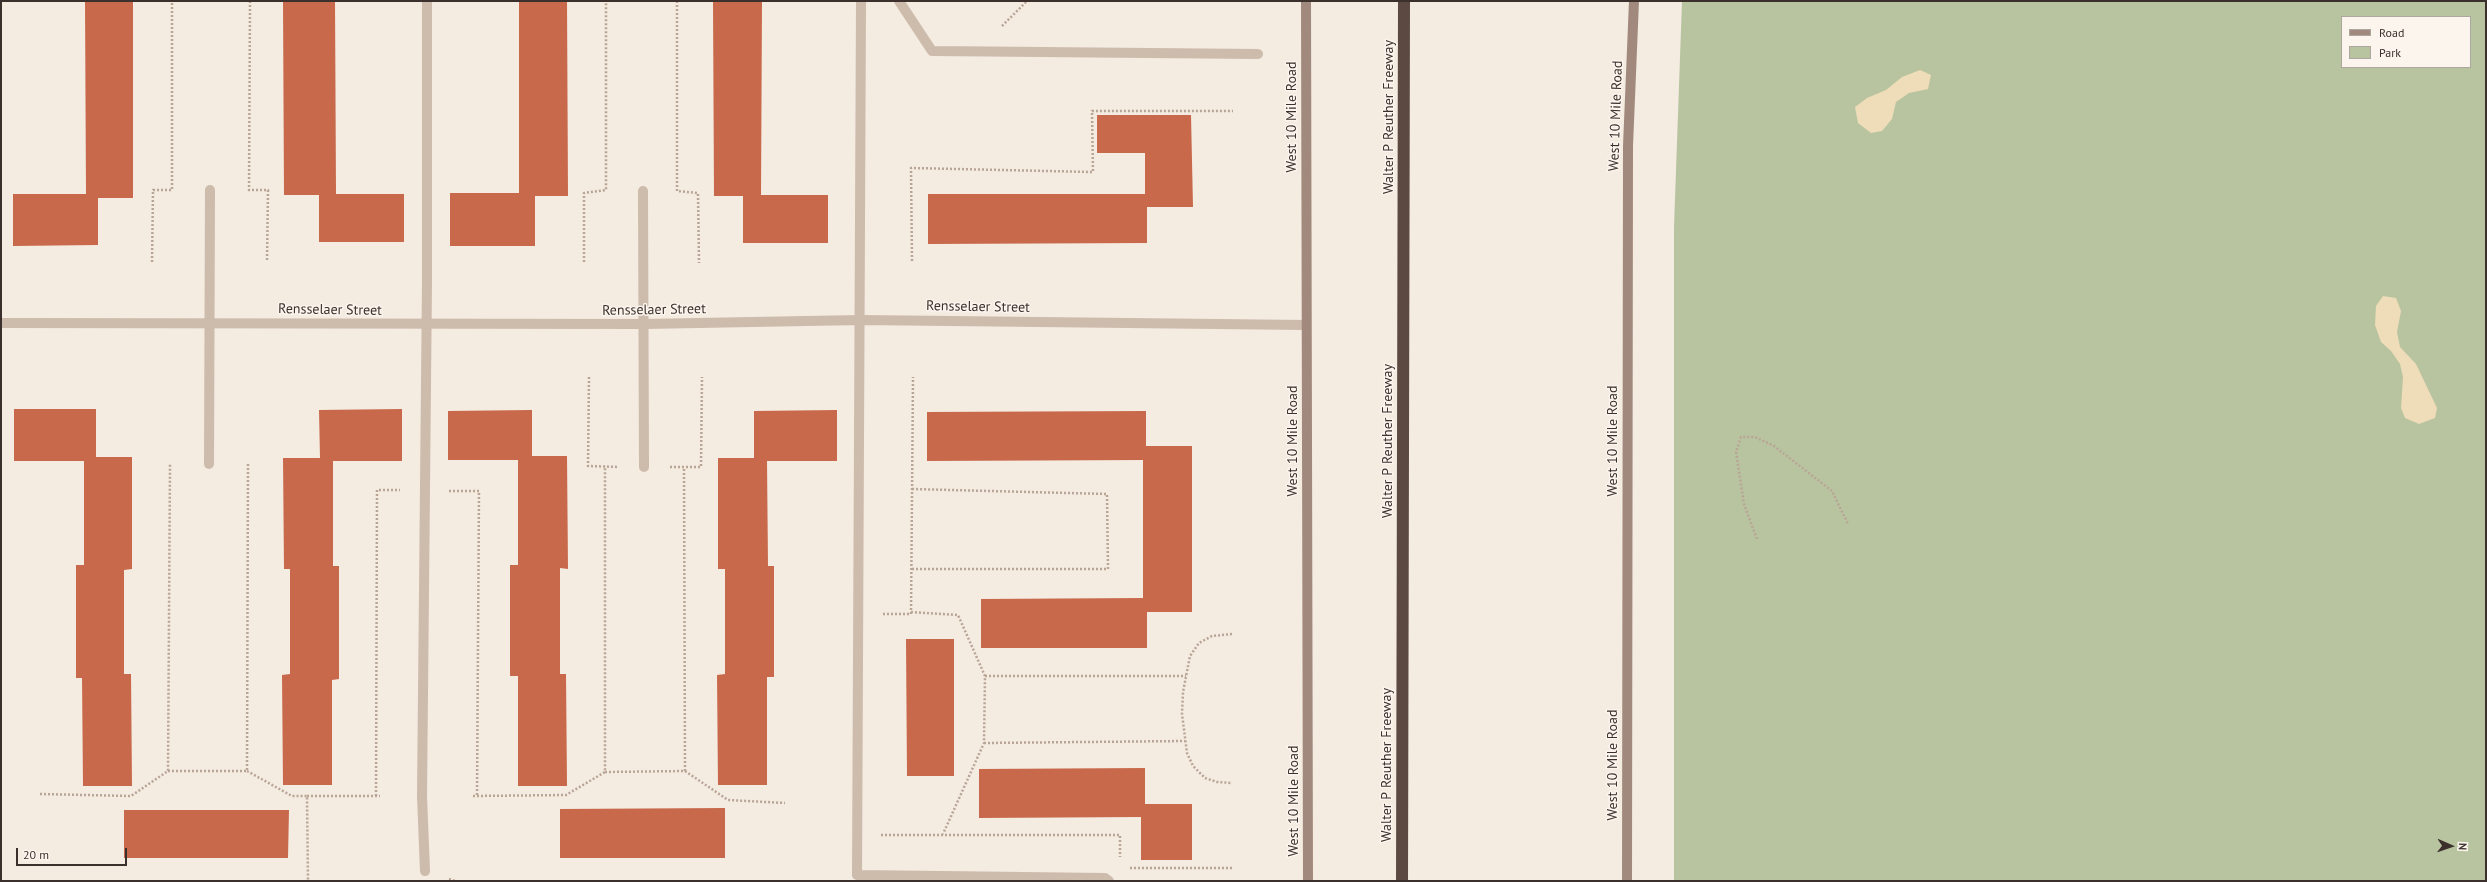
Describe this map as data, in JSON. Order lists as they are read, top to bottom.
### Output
{
  "streets": {
    "highway": ["Walter P Reuther Freeway"],
    "main road": ["West 10 Mile Road"],
    "street": ["Rensselaer Street"]
  },
  "crossings": [
    ["West 10 Mile Road", "Rensselaer Street"]
  ],
  "legend": ["Road", "Park"],
  "scale_bar": "20 m",
  "north": "right"
}
